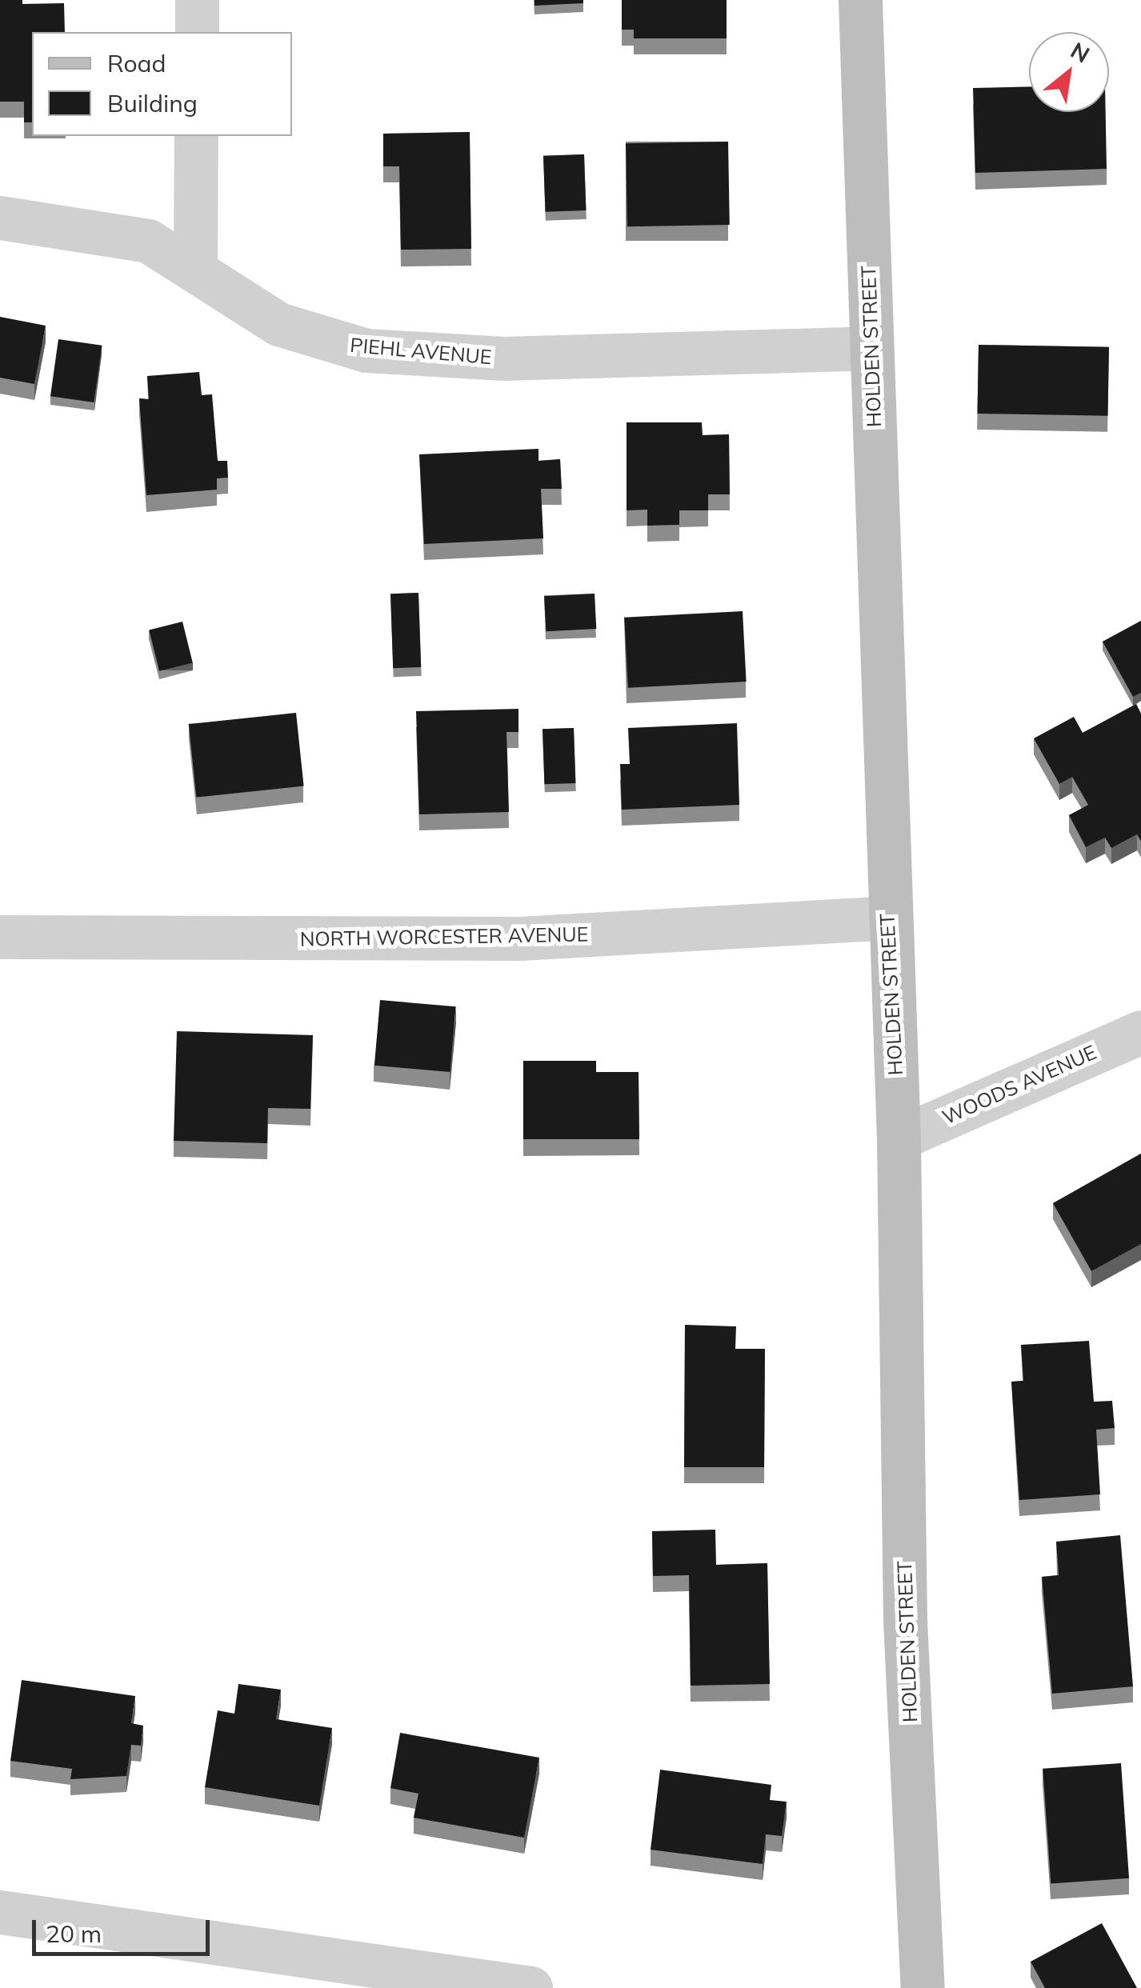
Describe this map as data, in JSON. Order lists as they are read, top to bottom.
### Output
{
  "streets": {
    "main road": ["HOLDEN STREET"],
    "street": ["PIEHL AVENUE", "NORTH WORCESTER AVENUE", "WOODS AVENUE"]
  },
  "crossings": [
    ["HOLDEN STREET", "PIEHL AVENUE"],
    ["HOLDEN STREET", "NORTH WORCESTER AVENUE"],
    ["HOLDEN STREET", "WOODS AVENUE"]
  ],
  "legend": ["Road", "Building"],
  "scale_bar": "20 m",
  "north": "top right"
}
